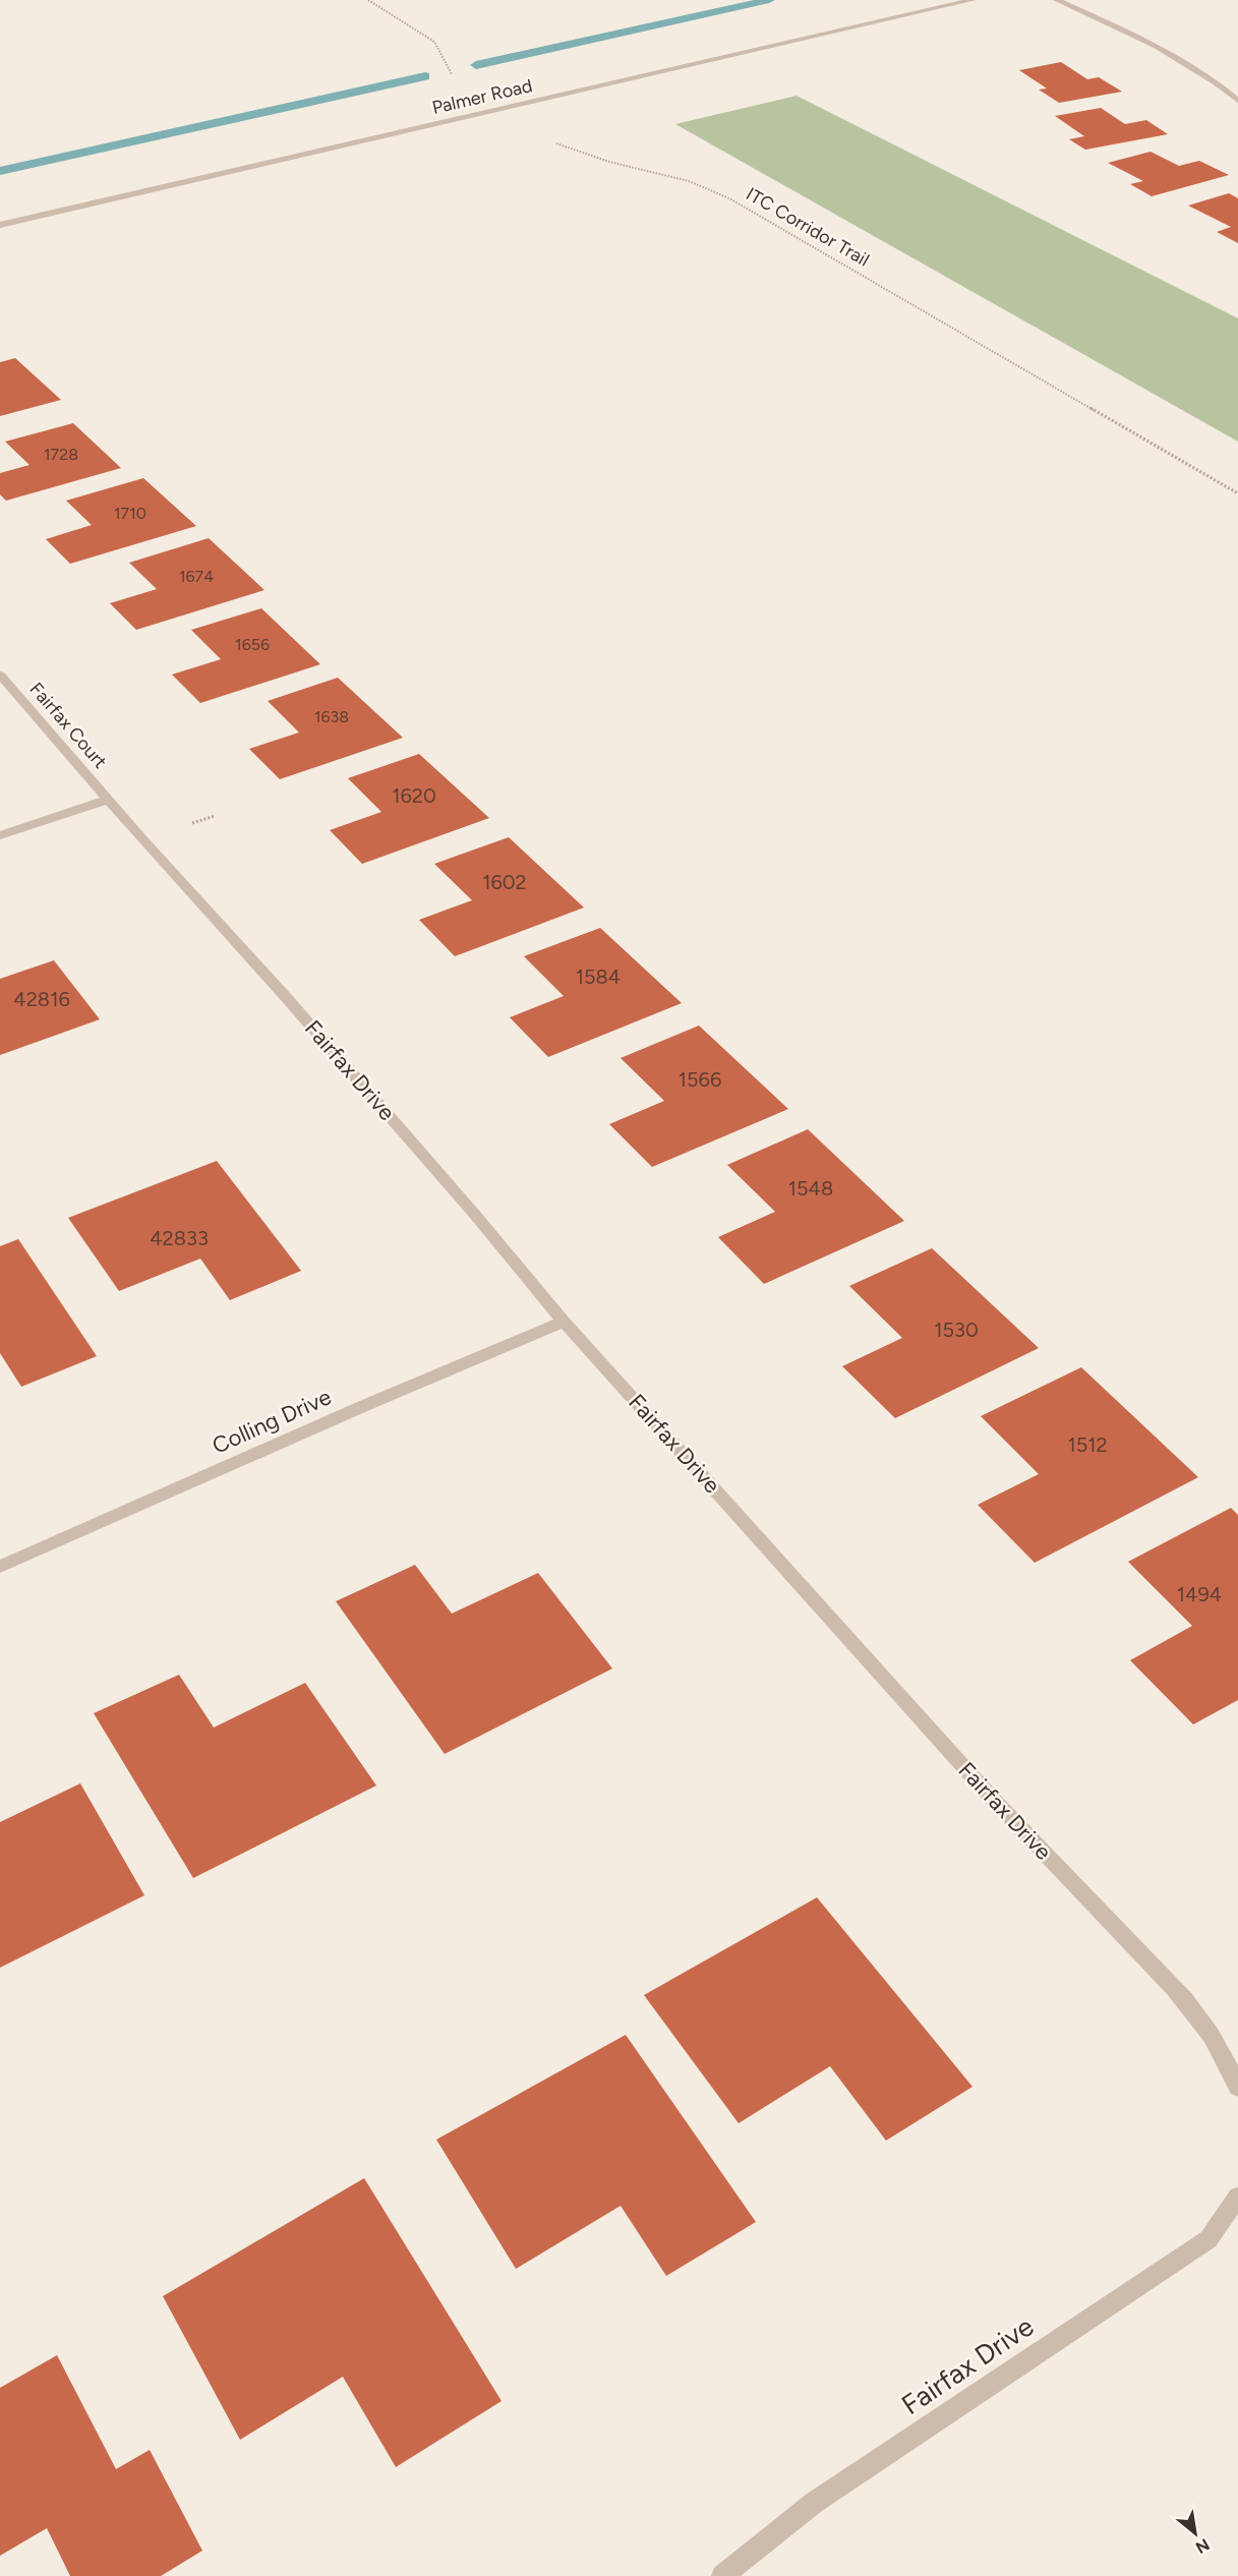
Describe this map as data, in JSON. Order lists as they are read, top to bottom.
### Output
{
  "streets": {
    "street": [
      "Palmer Road",
      "Fairfax Court",
      "Fairfax Drive",
      "Colling Drive"
    ],
    "path": ["ITC Corridor Trail"]
  },
  "crossings": [
    ["Palmer Road", "ITC Corridor Trail"],
    ["Fairfax Court", "Fairfax Drive"],
    ["Fairfax Drive", "Colling Drive"]
  ],
  "house_numbers": [
    "1728",
    "1710",
    "1674",
    "1656",
    "1638",
    "1620",
    "1602",
    "1584",
    "42816",
    "1566",
    "1548",
    "42833",
    "1530",
    "1512",
    "1494"
  ],
  "north": "bottom right"
}
